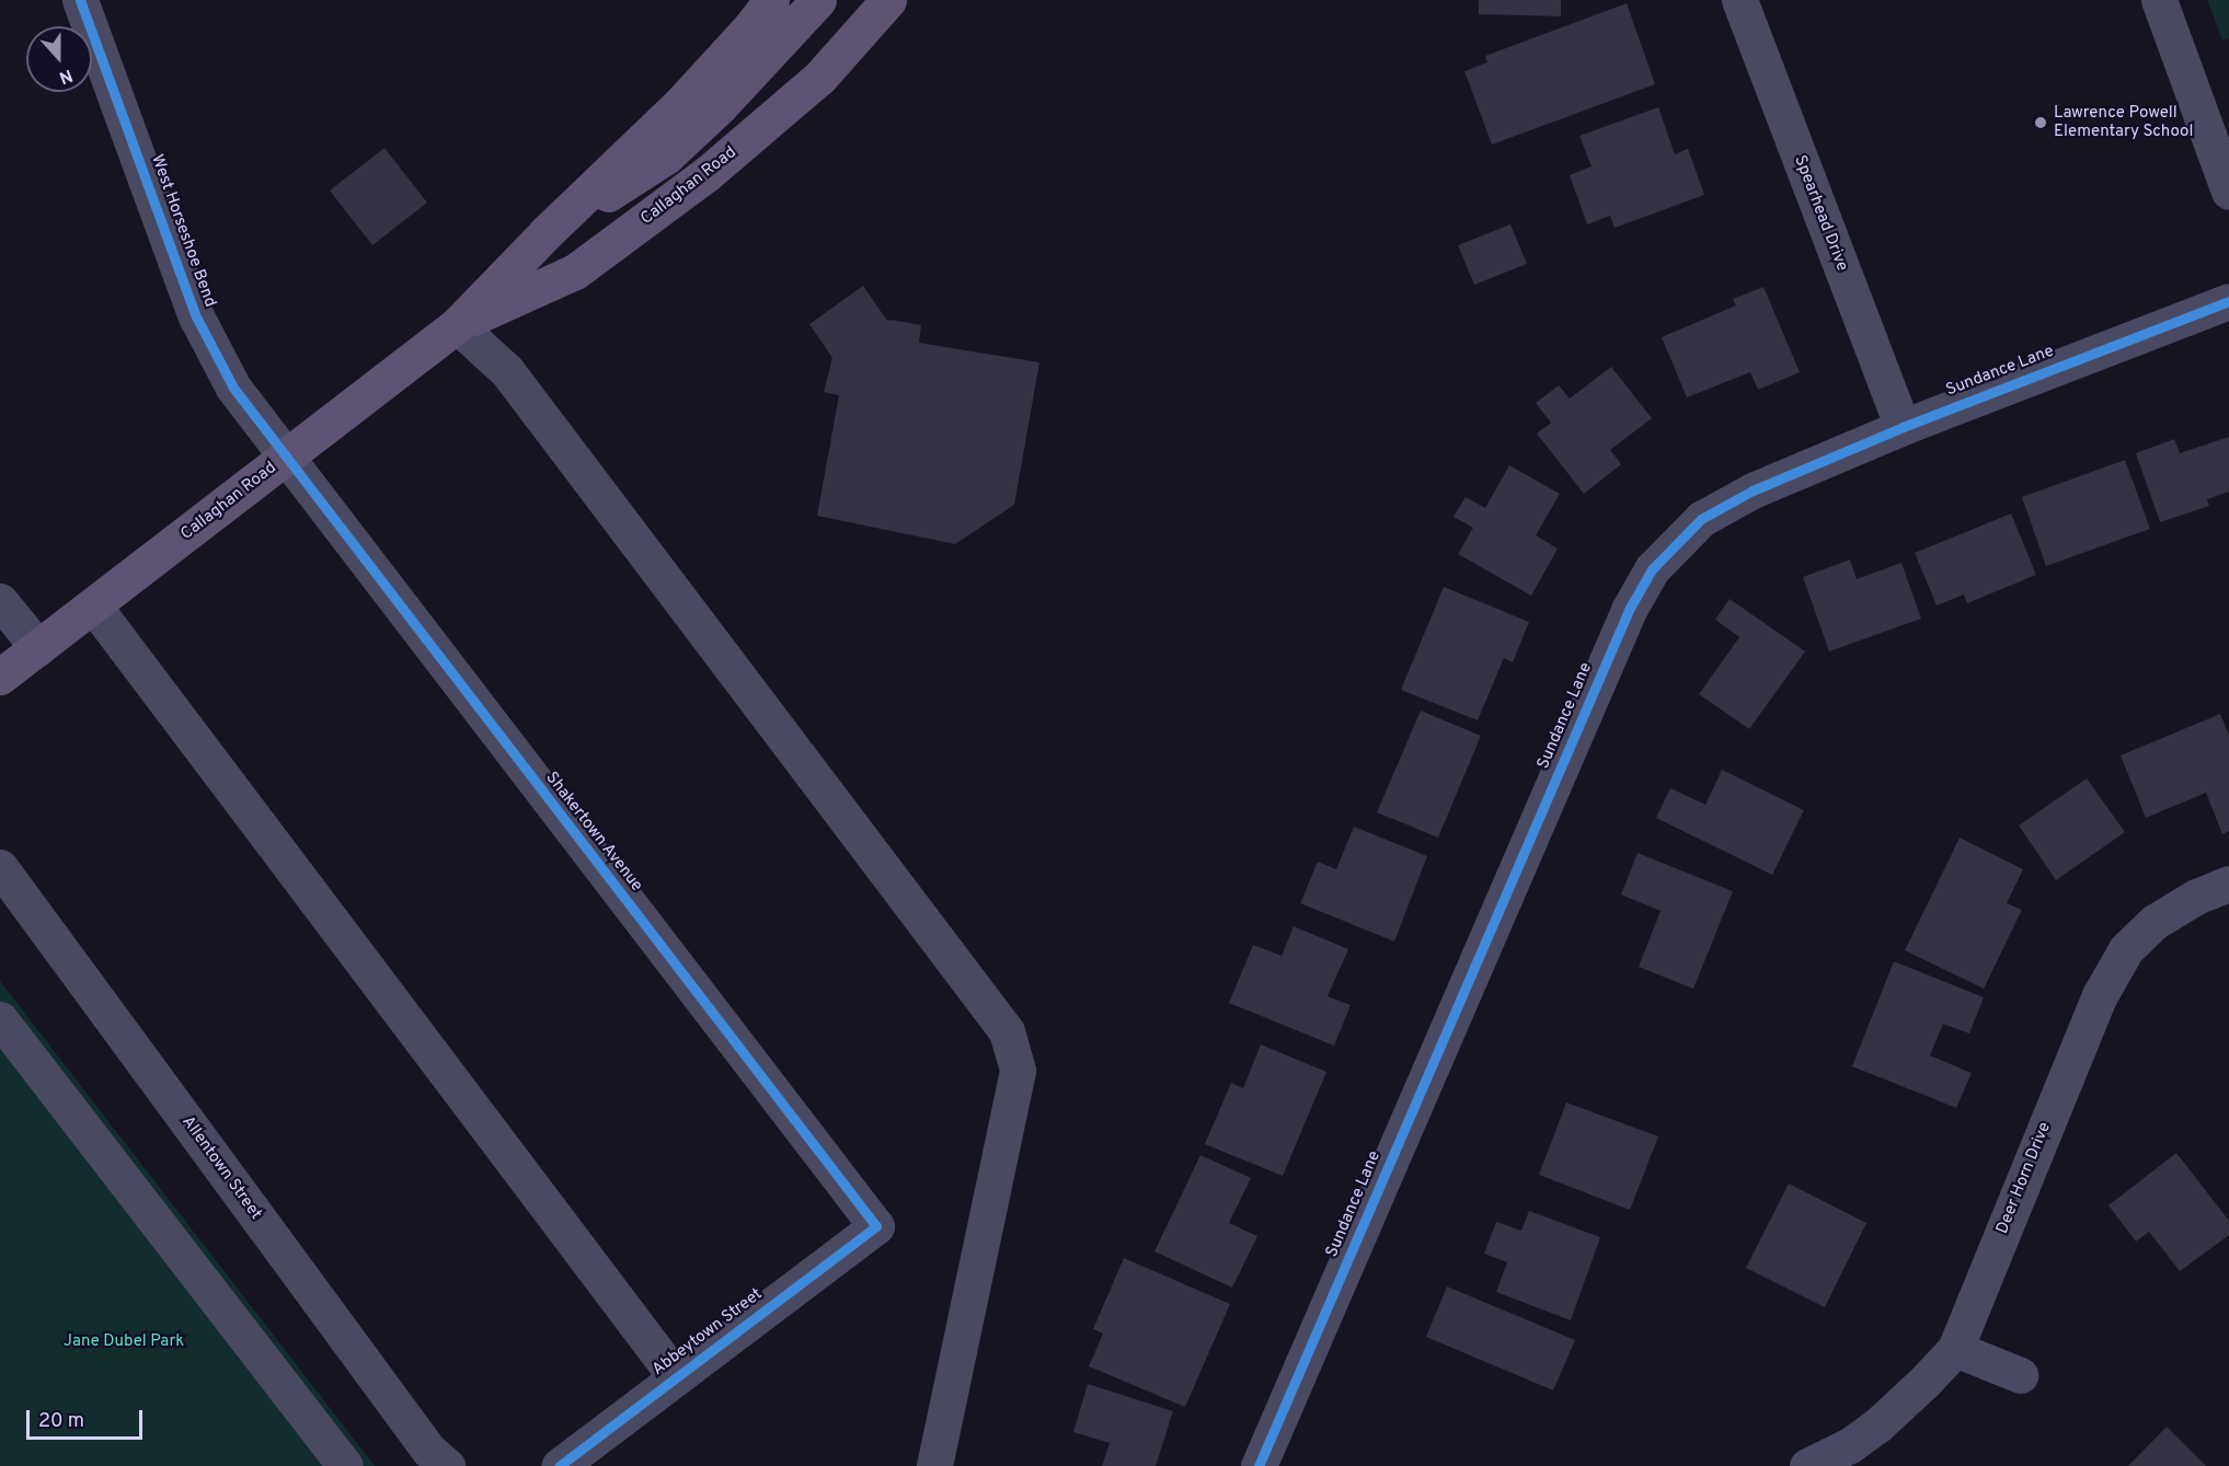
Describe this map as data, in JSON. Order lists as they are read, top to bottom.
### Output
{
  "streets": {
    "main road": ["Callaghan Road"],
    "street": [
      "Spearhead Drive",
      "West Horseshoe Bend",
      "Sundance Lane",
      "Shakertown Avenue",
      "Allentown Street",
      "Deer Horn Drive",
      "Abbeytown Street"
    ]
  },
  "crossings": [
    ["Callaghan Road", "West Horseshoe Bend"],
    ["Callaghan Road", "Shakertown Avenue"],
    ["Spearhead Drive", "Sundance Lane"],
    ["West Horseshoe Bend", "Shakertown Avenue"],
    ["Shakertown Avenue", "Abbeytown Street"]
  ],
  "parks": ["Jane Dubel Park"],
  "places": ["Lawrence Powell Elementary School"],
  "scale_bar": "20 m",
  "north": "bottom"
}
